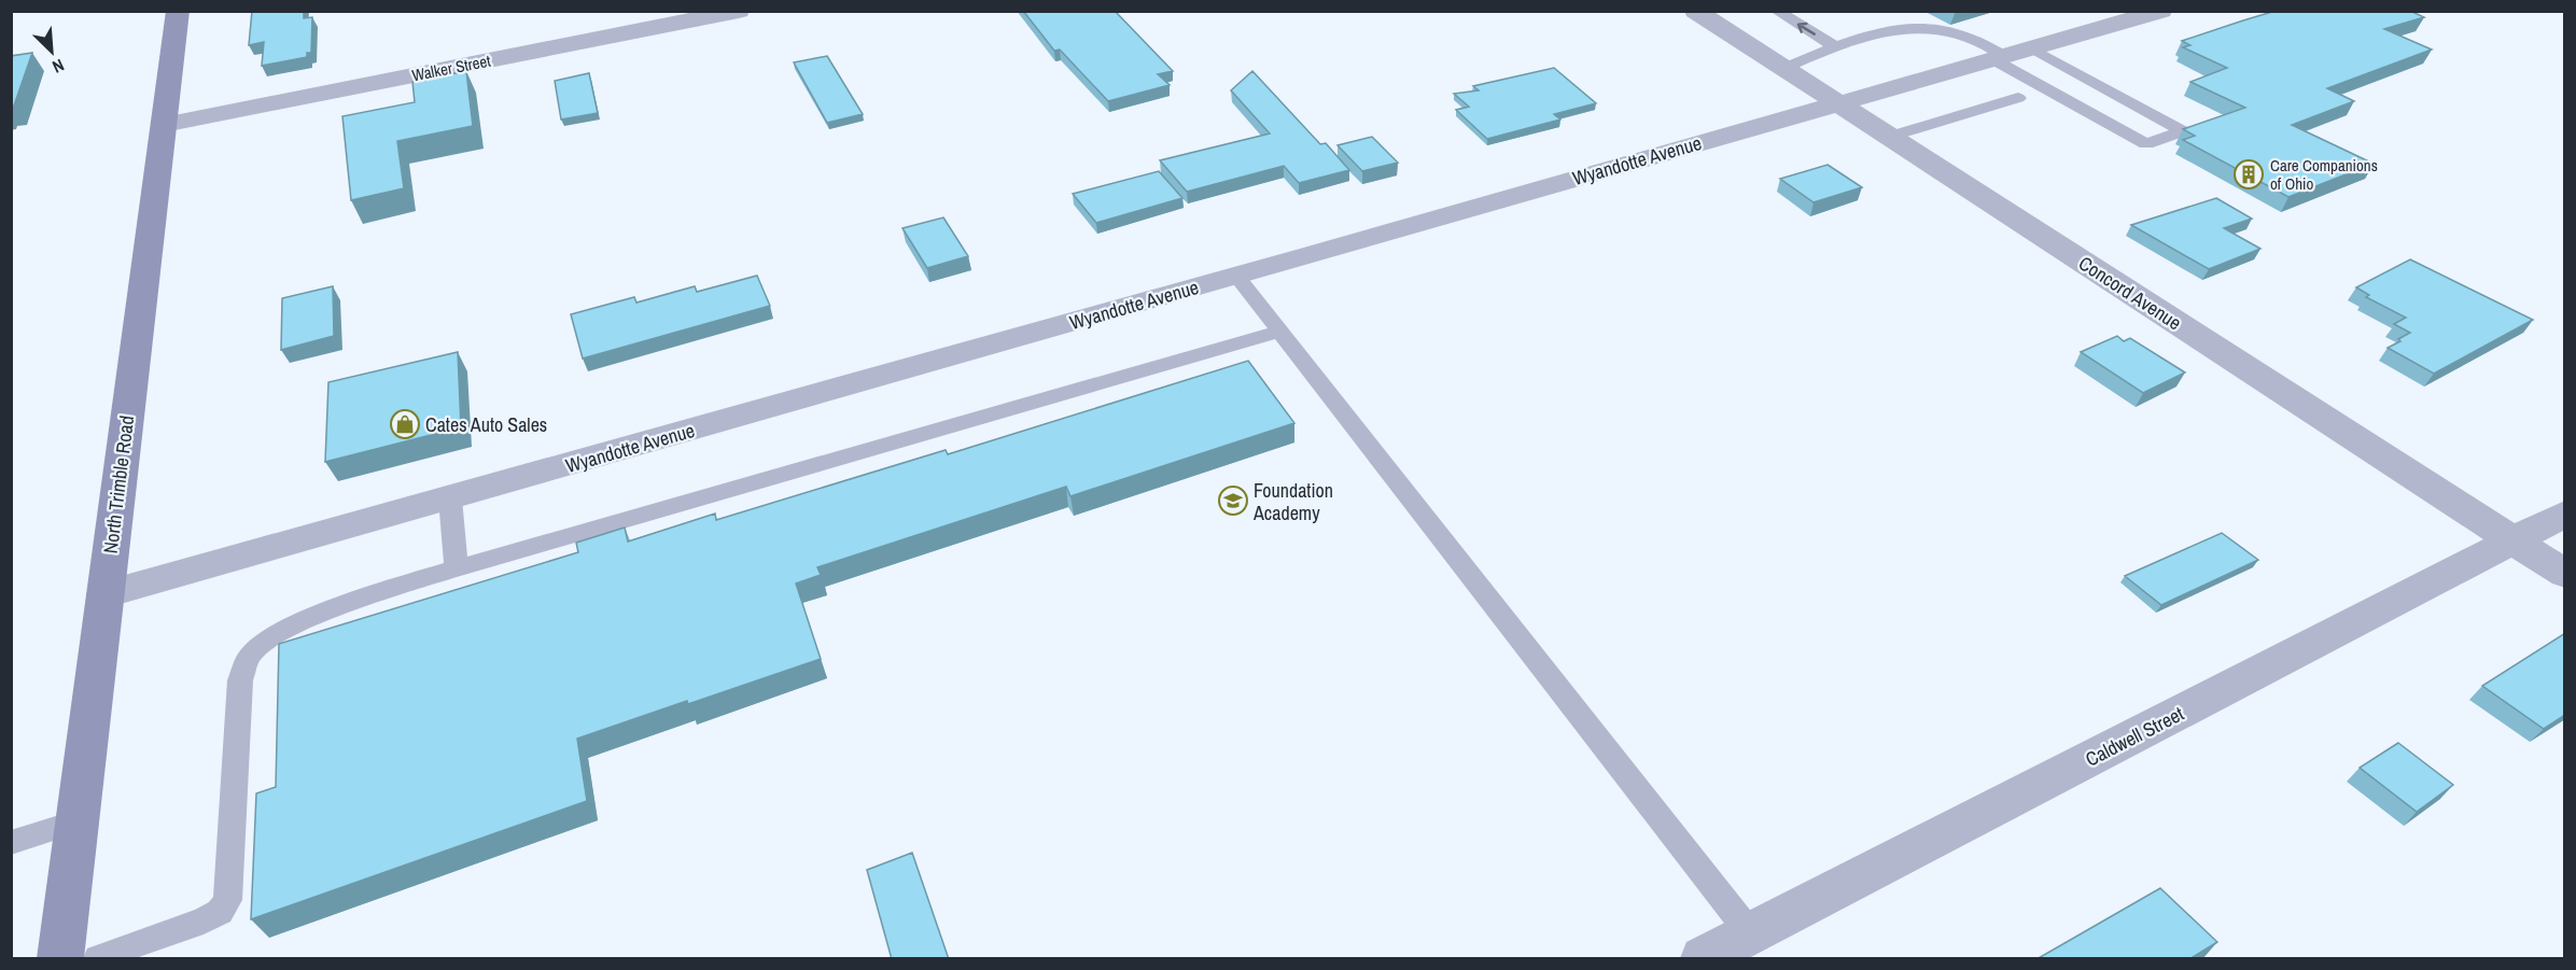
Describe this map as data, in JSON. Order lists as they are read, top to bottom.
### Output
{
  "streets": {
    "main road": ["North Trimble Road"],
    "street": [
      "Walker Street",
      "Wyandotte Avenue",
      "Concord Avenue",
      "Caldwell Street"
    ]
  },
  "crossings": [
    ["Walker Street", "North Trimble Road"],
    ["Wyandotte Avenue", "Concord Avenue"],
    ["Wyandotte Avenue", "North Trimble Road"],
    ["Concord Avenue", "Caldwell Street"]
  ],
  "places": {
    "building": ["Care Companions of Ohio"],
    "shop": ["Cates Auto Sales"],
    "school or university": ["Foundation Academy"]
  },
  "north": "bottom right"
}
